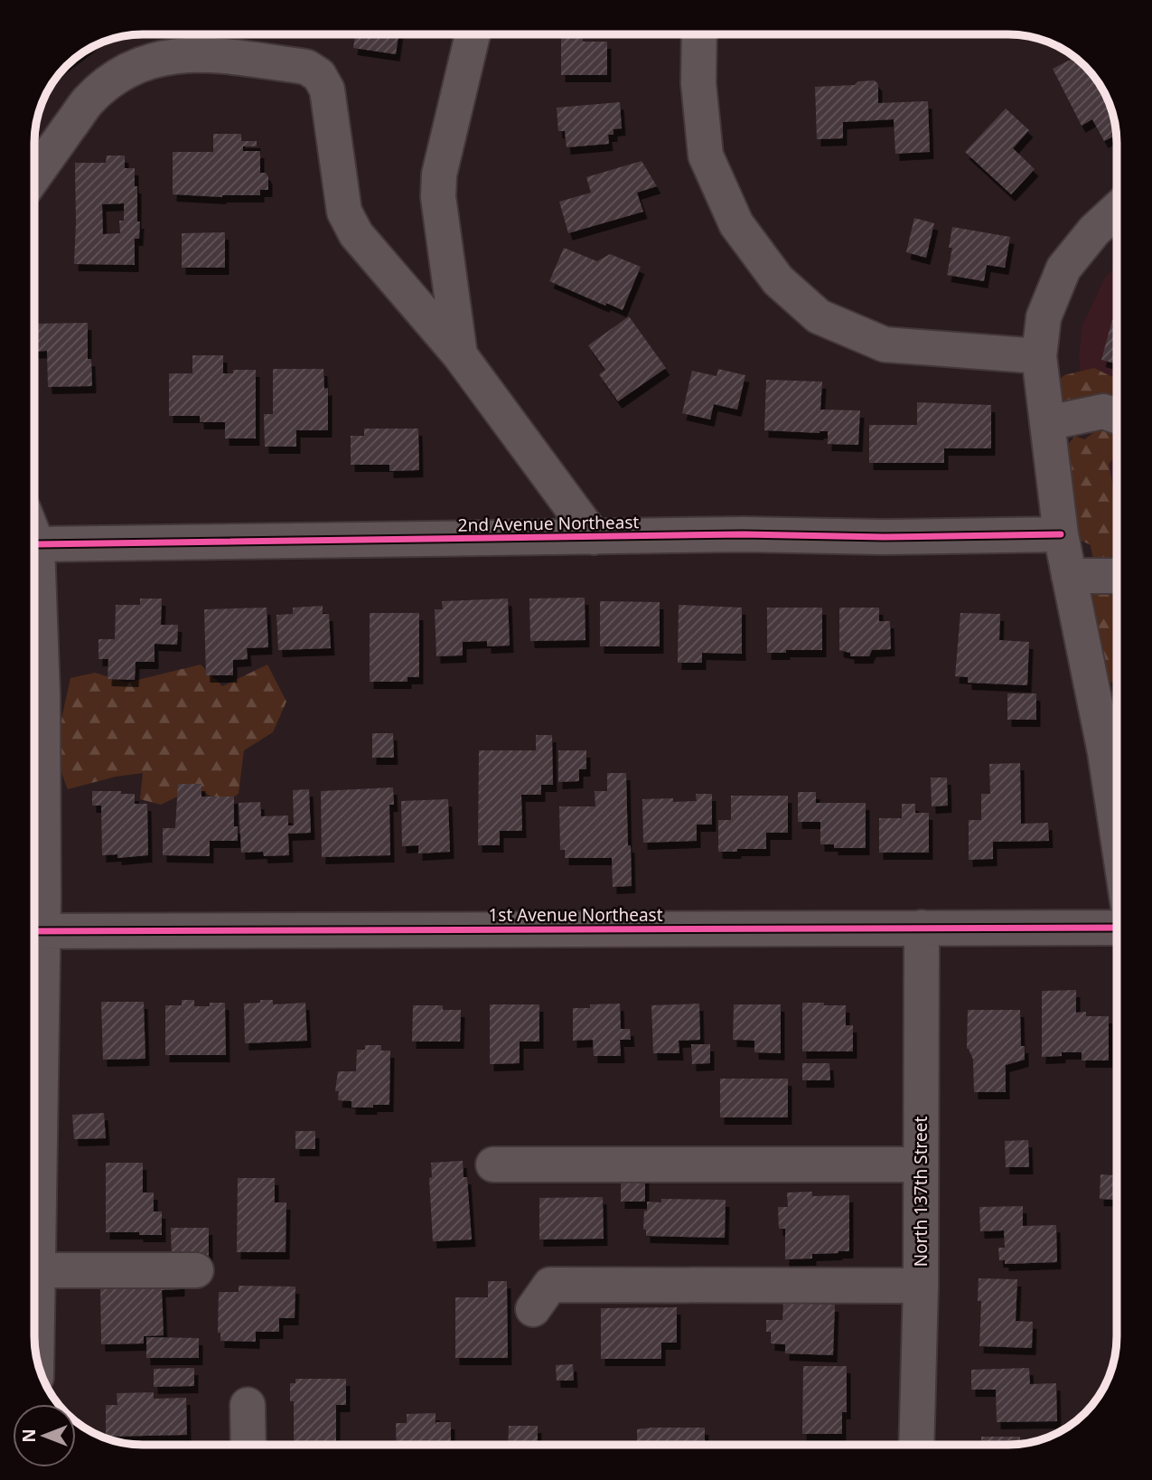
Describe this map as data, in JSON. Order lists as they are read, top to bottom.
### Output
{
  "streets": {
    "street": ["2nd Avenue Northeast", "1st Avenue Northeast", "North 137th Street"]
  },
  "crossings": [
    ["1st Avenue Northeast", "North 137th Street"]
  ],
  "north": "left"
}
